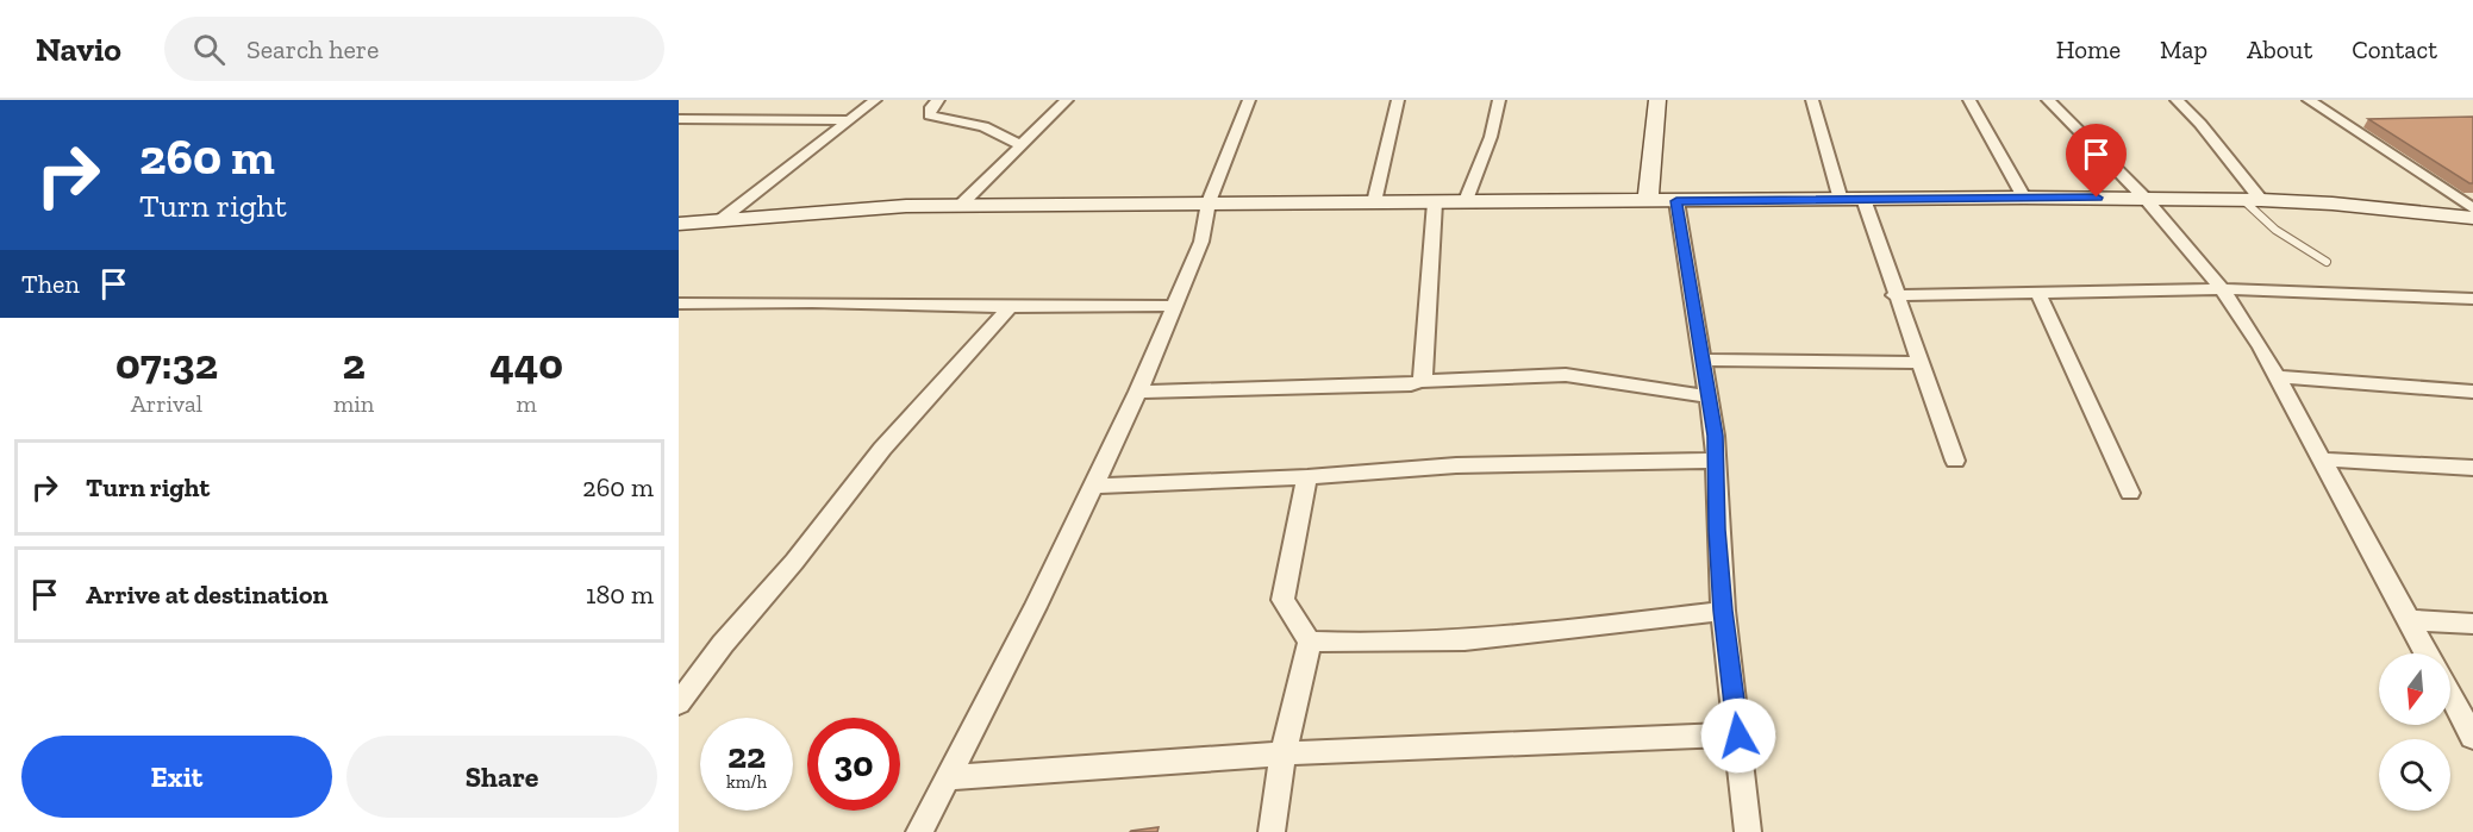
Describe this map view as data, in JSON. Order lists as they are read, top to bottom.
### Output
{
  "north": "bottom",
  "page": {
    "header": "Navio",
    "search": "Search here",
    "nav": [
      "Home",
      "Map",
      "About",
      "Contact"
    ],
    "turn": ["260 m", "Turn right"],
    "then": "Then",
    "eta": [
      "07:32",
      "Arrival",
      "2",
      "min",
      "440",
      "m"
    ],
    "list": [
      {
        "name": "Turn right",
        "value": "260 m"
      },
      {
        "name": "Arrive at destination",
        "value": "180 m"
      }
    ],
    "speed": "22 km/h",
    "limit": "30",
    "buttons": ["Exit", "Share"]
  }
}
